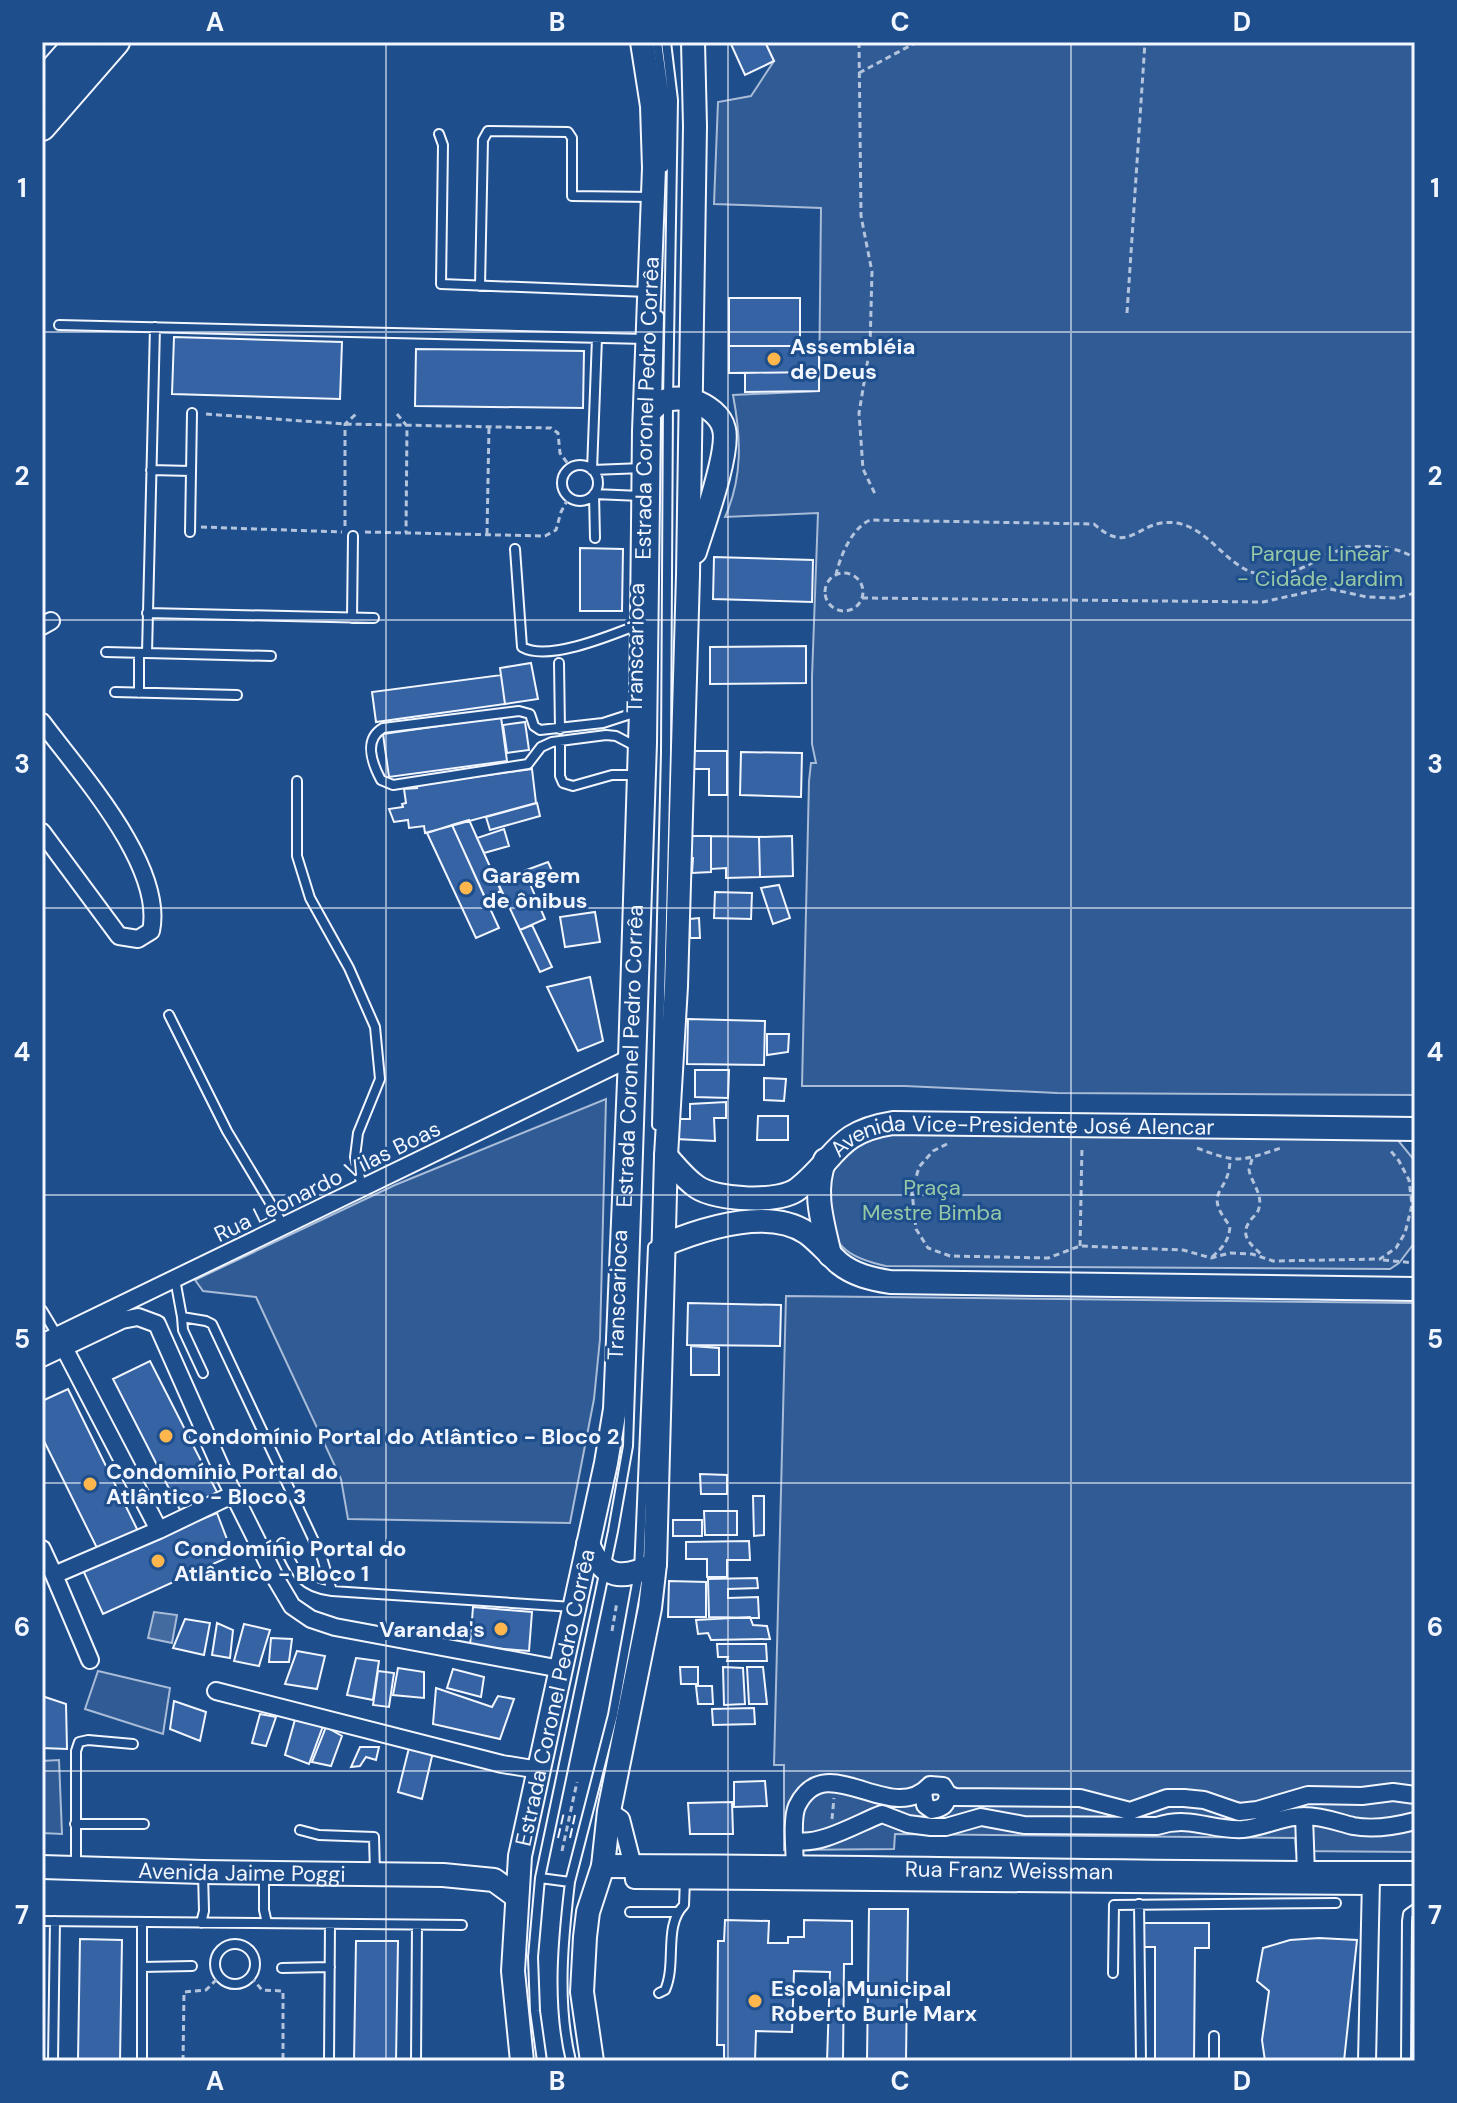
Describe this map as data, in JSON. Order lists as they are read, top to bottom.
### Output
{
  "streets": {
    "main road": [
      "Estrada Coronel Pedro Corrêa",
      "Avenida Vice-Presidente José Alencar",
      "Rua Franz Weissman",
      "Avenida Jaime Poggi"
    ],
    "street": ["Rua Leonardo Vilas Boas"],
    "lane": ["Transcarioca"]
  },
  "crossings": [
    ["Estrada Coronel Pedro Corrêa", "Transcarioca"],
    ["Estrada Coronel Pedro Corrêa", "Avenida Vice-Presidente José Alencar"],
    ["Estrada Coronel Pedro Corrêa", "Rua Leonardo Vilas Boas"],
    ["Estrada Coronel Pedro Corrêa", "Rua Franz Weissman"],
    ["Estrada Coronel Pedro Corrêa", "Avenida Jaime Poggi"]
  ],
  "parks": ["Parque Linear - Cidade Jardim", "Praça Mestre Bimba"],
  "places": [
    "Assembléia de Deus",
    "Garagem de ônibus",
    "Condomínio Portal do Atlântico - Bloco 2",
    "Condomínio Portal do Atlântico - Bloco 3",
    "Condomínio Portal do Atlântico - Bloco 1",
    "Varanda's",
    "Escola Municipal Roberto Burle Marx"
  ],
  "grid": {
    "columns": [
      "A",
      "B",
      "C",
      "D"
    ],
    "rows": [
      "1",
      "2",
      "3",
      "4",
      "5",
      "6",
      "7"
    ]
  }
}
